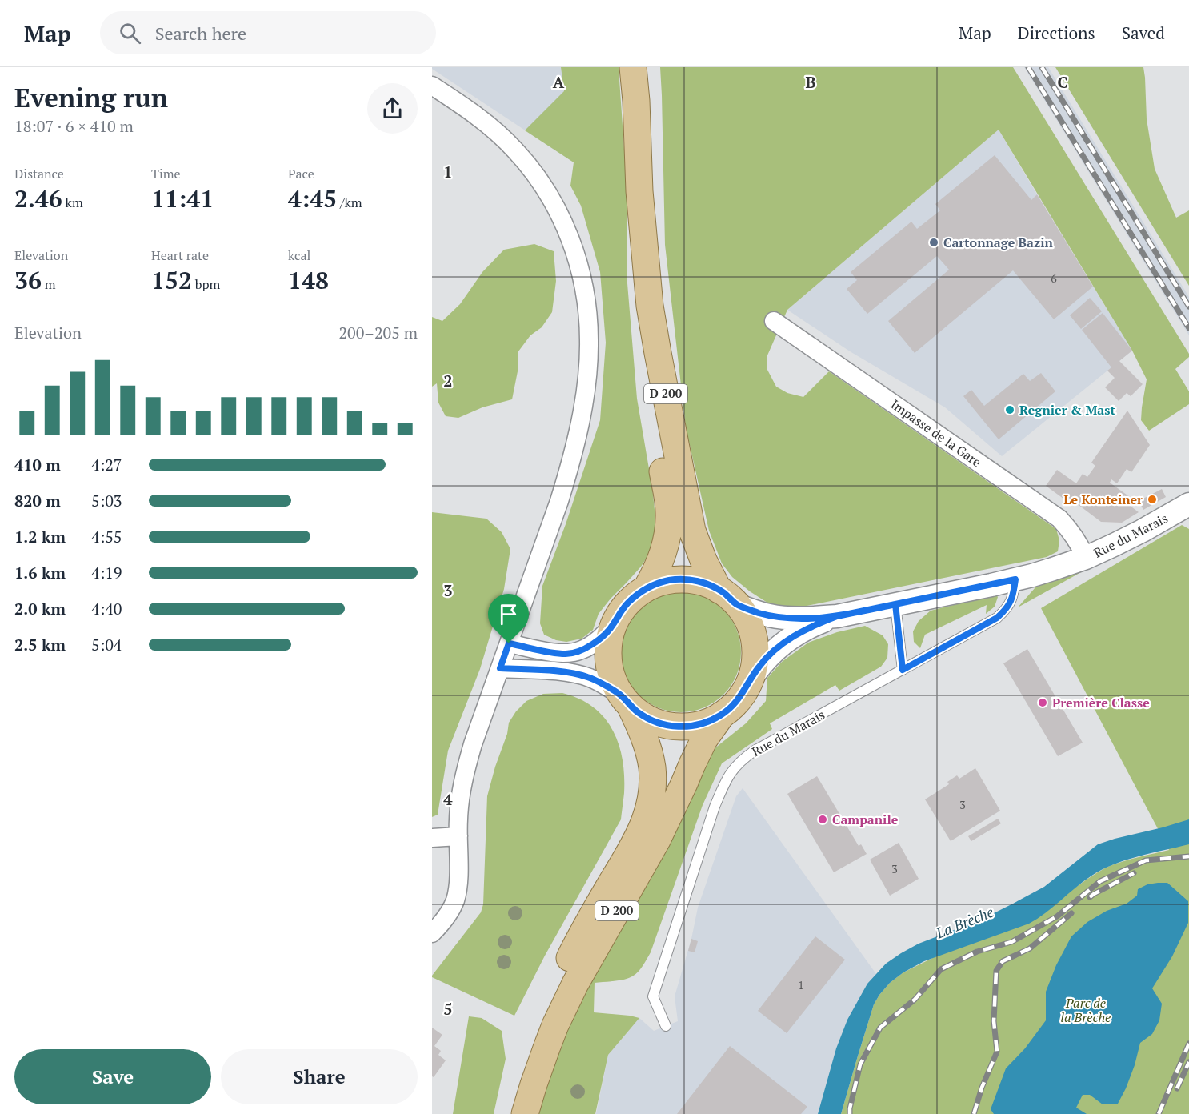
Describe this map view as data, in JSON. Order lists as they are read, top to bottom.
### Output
{
  "streets": {
    "main road": ["D 200"],
    "street": ["Impasse de la Gare", "Rue du Marais"]
  },
  "crossings": [
    ["D 200", "Rue du Marais"],
    ["Impasse de la Gare", "Rue du Marais"]
  ],
  "water": ["La Brèche"],
  "parks": ["Parc de la Brèche"],
  "places": [
    "Cartonnage Bazin",
    "Regnier & Mast",
    "Le Konteiner",
    "Première Classe",
    "Campanile"
  ],
  "house_numbers": [
    "6",
    "3",
    "3",
    "1"
  ],
  "page": {
    "header": "Map",
    "search": "Search here",
    "nav": ["Map", "Directions", "Saved"],
    "heading": ["Evening run", "18:07 · 6 × 410 m"],
    "stats": [
      ["Distance", "2.46 km"],
      ["Time", "11:41"],
      ["Pace", "4:45 /km"],
      ["Elevation", "36 m"],
      ["Heart rate", "152 bpm"],
      ["kcal", "148"]
    ],
    "chart": ["Elevation", "200–205 m"],
    "list": [
      {
        "name": "410 m",
        "note": "4:27"
      },
      {
        "name": "820 m",
        "note": "5:03"
      },
      {
        "name": "1.2 km",
        "note": "4:55"
      },
      {
        "name": "1.6 km",
        "note": "4:19"
      },
      {
        "name": "2.0 km",
        "note": "4:40"
      },
      {
        "name": "2.5 km",
        "note": "5:04"
      }
    ],
    "buttons": ["Save", "Share"]
  },
  "grid": {
    "columns": ["A", "B", "C"],
    "rows": [
      "1",
      "2",
      "3",
      "4",
      "5"
    ]
  }
}
